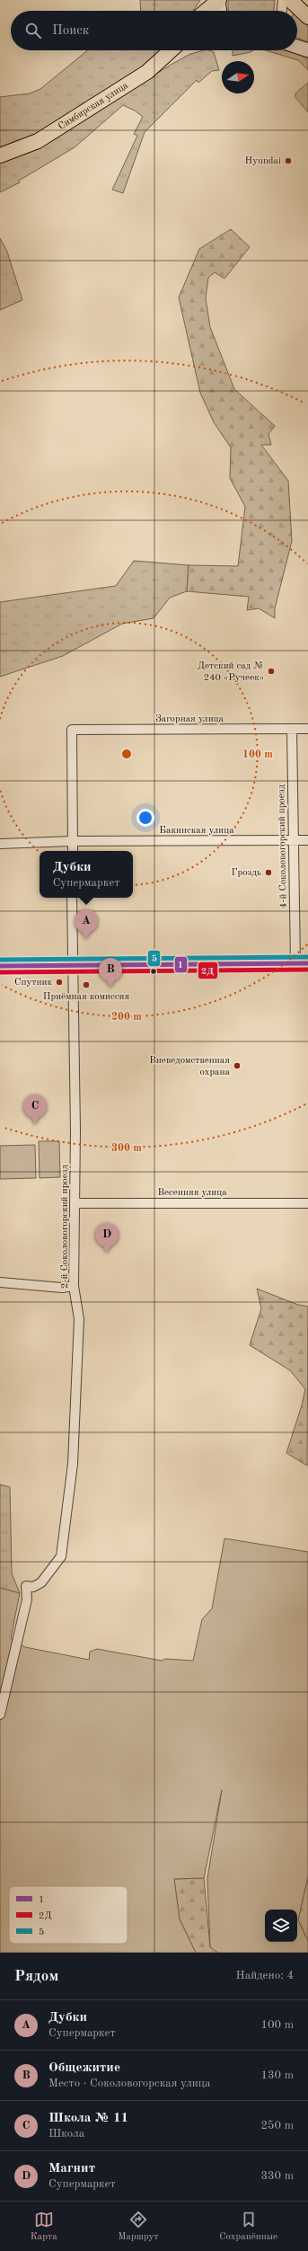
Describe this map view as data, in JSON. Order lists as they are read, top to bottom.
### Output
{
  "streets": {
    "main road": ["Симбирская улица"],
    "street": [
      "Загорная улица",
      "Бакинская улица",
      "4-й Соколовогорский проезд",
      "Весенняя улица",
      "2-й Соколовогорский проезд"
    ]
  },
  "crossings": [
    ["Загорная улица", "Бакинская улица"],
    ["Загорная улица", "4-й Соколовогорский проезд"],
    ["Бакинская улица", "4-й Соколовогорский проезд"],
    ["Весенняя улица", "2-й Соколовогорский проезд"]
  ],
  "places": [
    "Hyundai",
    "Детский сад № 240 «Ручеек»",
    "Гроздь",
    "Спутник",
    "Приёмная комиссия",
    "Вневедомственная охрана"
  ],
  "lines": ["transit line 5", "transit line 1", "transit line 2Д"],
  "legend": ["1", "2Д", "5"],
  "north": "right",
  "page": {
    "search": "Поиск",
    "popup": ["Дубки", "Супермаркет"],
    "pins": [
      "A",
      "B",
      "C",
      "D"
    ],
    "heading": ["Рядом", "Найдено: 4"],
    "list": [
      {
        "mark": "A",
        "name": "Дубки",
        "note": "Супермаркет",
        "value": "100 m"
      },
      {
        "mark": "B",
        "name": "Общежитие",
        "note": "Место · Соколовогорская улица",
        "value": "130 m"
      },
      {
        "mark": "C",
        "name": "Школа № 11",
        "note": "Школа",
        "value": "250 m"
      },
      {
        "mark": "D",
        "name": "Магнит",
        "note": "Супермаркет",
        "value": "330 m"
      }
    ],
    "nav": ["Карта", "Маршрут", "Сохранённые"]
  },
  "rings": ["100 m", "200 m", "300 m"]
}
